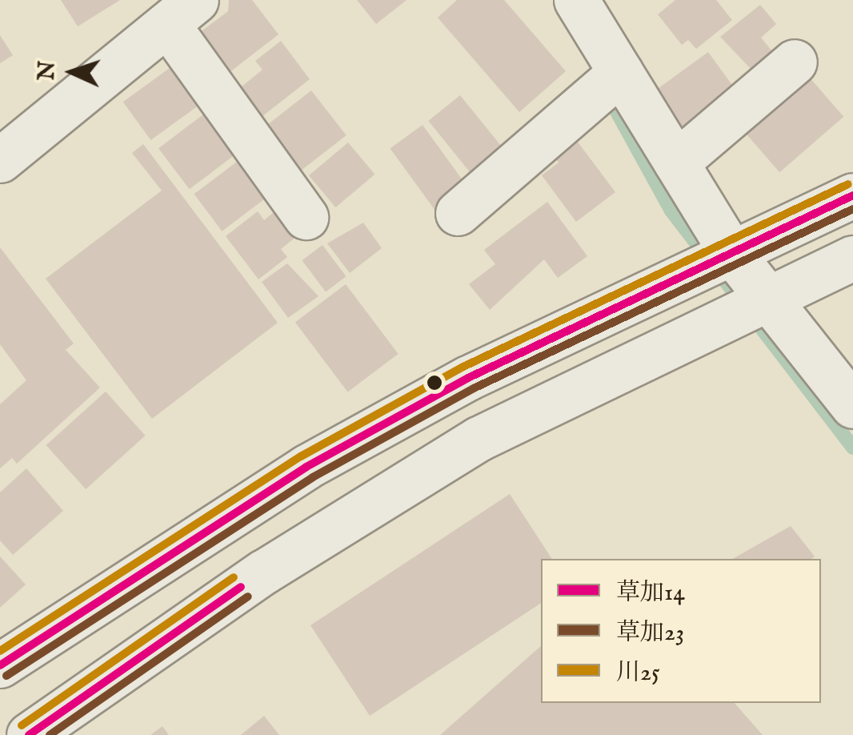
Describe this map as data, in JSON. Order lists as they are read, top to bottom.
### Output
{
  "lines": ["transit line 川25", "transit line 草加14", "transit line 草加23"],
  "legend": ["草加14", "草加23", "川25"],
  "north": "left"
}
